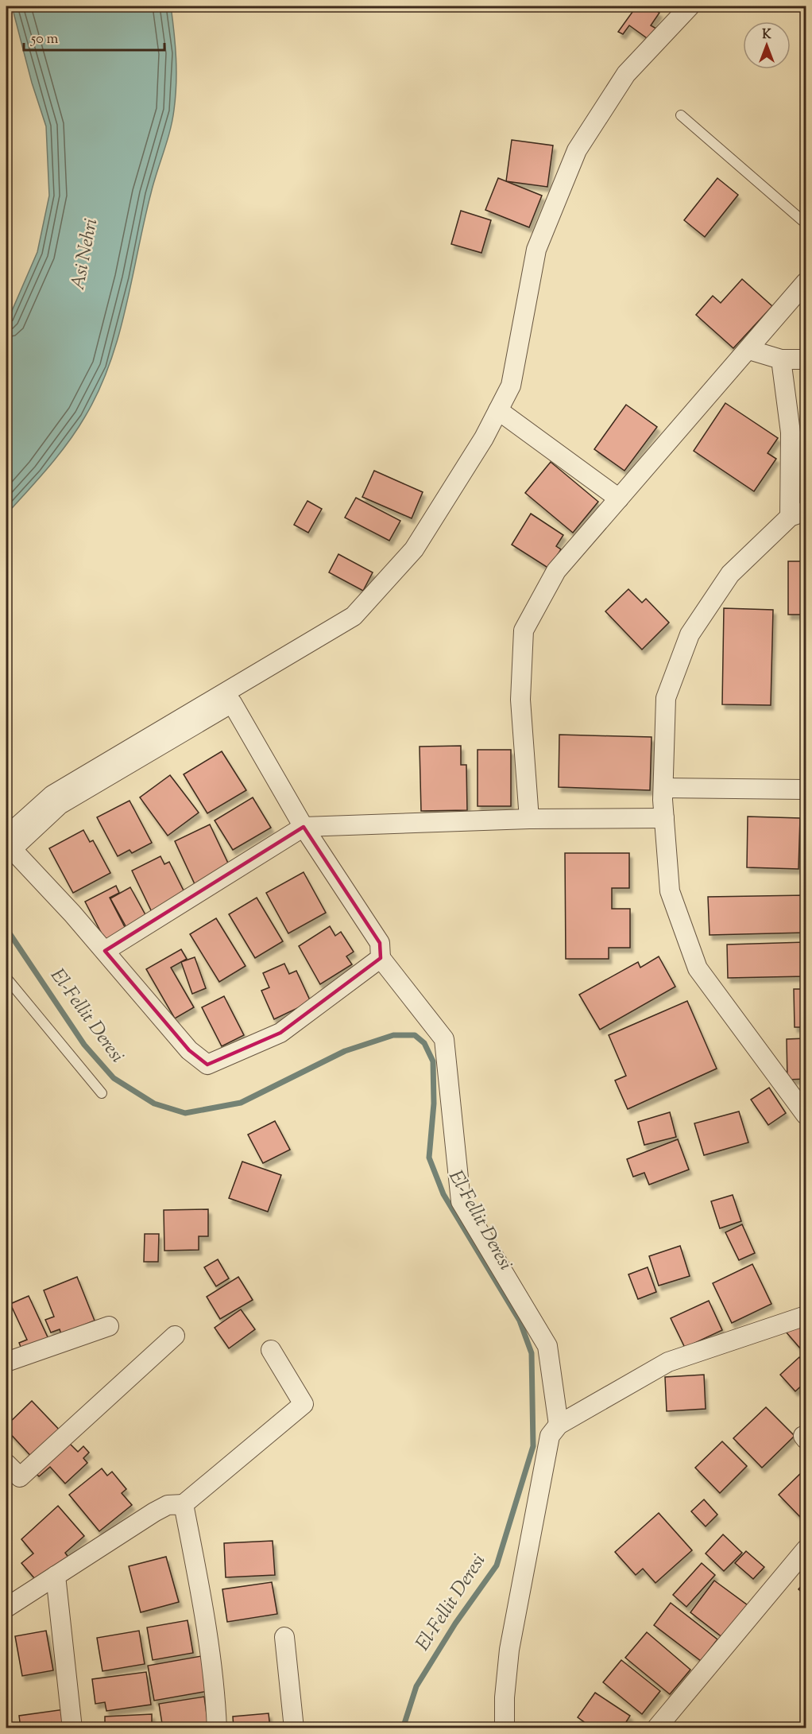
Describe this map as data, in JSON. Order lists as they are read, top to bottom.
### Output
{
  "water": ["Asi Nehri", "El-Fellit Deresi"],
  "scale_bar": "50 m",
  "north": "top"
}
